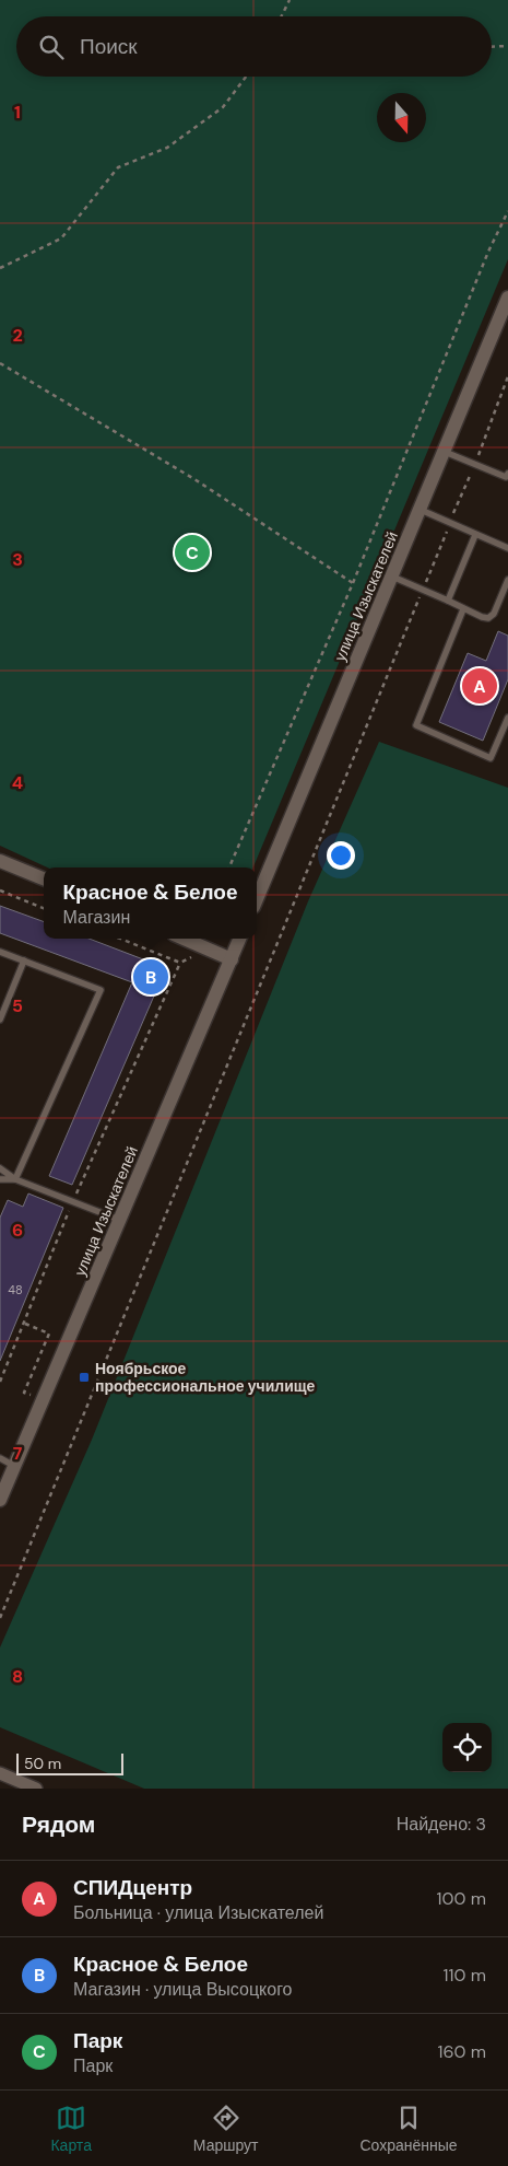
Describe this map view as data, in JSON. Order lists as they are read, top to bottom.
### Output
{
  "streets": {
    "street": ["улица Изыскателей"]
  },
  "places": {
    "transit": ["Ноябрьское профессиональное училище"]
  },
  "house_numbers": ["48"],
  "scale_bar": "50 m",
  "north": "bottom",
  "page": {
    "search": "Поиск",
    "pins": ["C", "A", "B"],
    "popup": ["Красное & Белое", "Магазин"],
    "scale": "50 m",
    "heading": ["Рядом", "Найдено: 3"],
    "list": [
      {
        "mark": "A",
        "name": "СПИДцентр",
        "note": "Больница · улица Изыскателей",
        "value": "100 m"
      },
      {
        "mark": "B",
        "name": "Красное & Белое",
        "note": "Магазин · улица Высоцкого",
        "value": "110 m"
      },
      {
        "mark": "C",
        "name": "Парк",
        "note": "Парк",
        "value": "160 m"
      }
    ],
    "nav": ["Карта", "Маршрут", "Сохранённые"]
  },
  "grid": {
    "rows": [
      "1",
      "2",
      "3",
      "4",
      "5",
      "6",
      "7",
      "8"
    ]
  }
}
